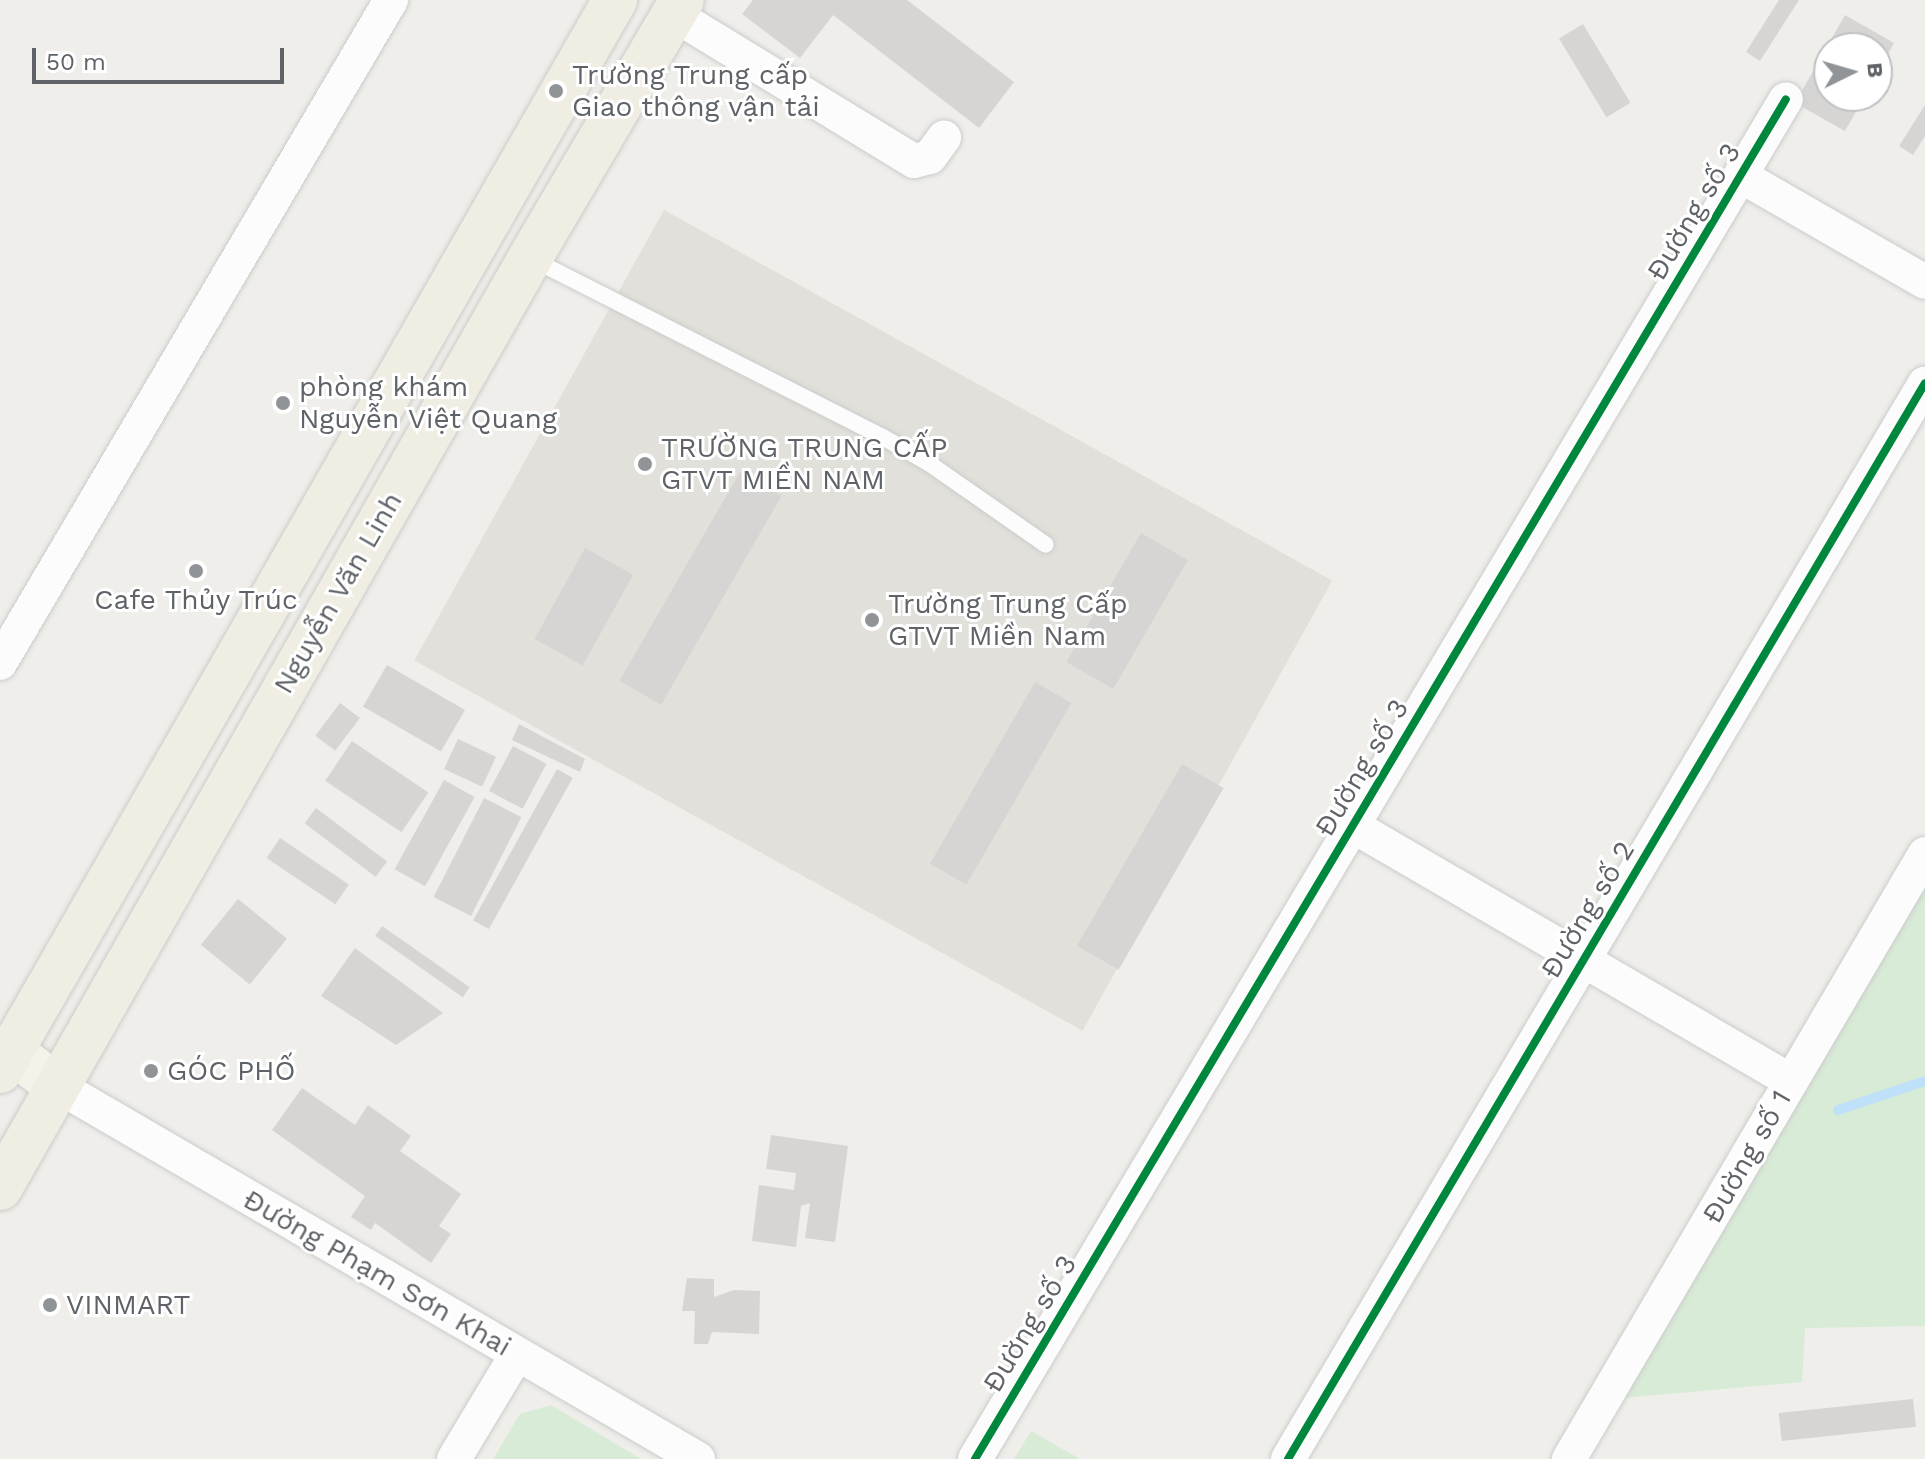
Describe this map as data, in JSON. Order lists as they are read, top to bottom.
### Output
{
  "streets": {
    "highway": ["Nguyễn Văn Linh"],
    "street": [
      "Đường số 3",
      "Đường số 2",
      "Đường số 1",
      "Đường Phạm Sơn Khai"
    ]
  },
  "crossings": [
    ["Nguyễn Văn Linh", "Đường Phạm Sơn Khai"]
  ],
  "places": [
    "Trường Trung cấp Giao thông vận tải",
    "phòng khám Nguyễn Việt Quang",
    "TRƯỜNG TRUNG CẤP GTVT MIỀN NAM",
    "Cafe Thủy Trúc",
    "Trường Trung Cấp GTVT Miền Nam",
    "GÓC PHỐ",
    "VINMART"
  ],
  "scale_bar": "50 m",
  "north": "right"
}
